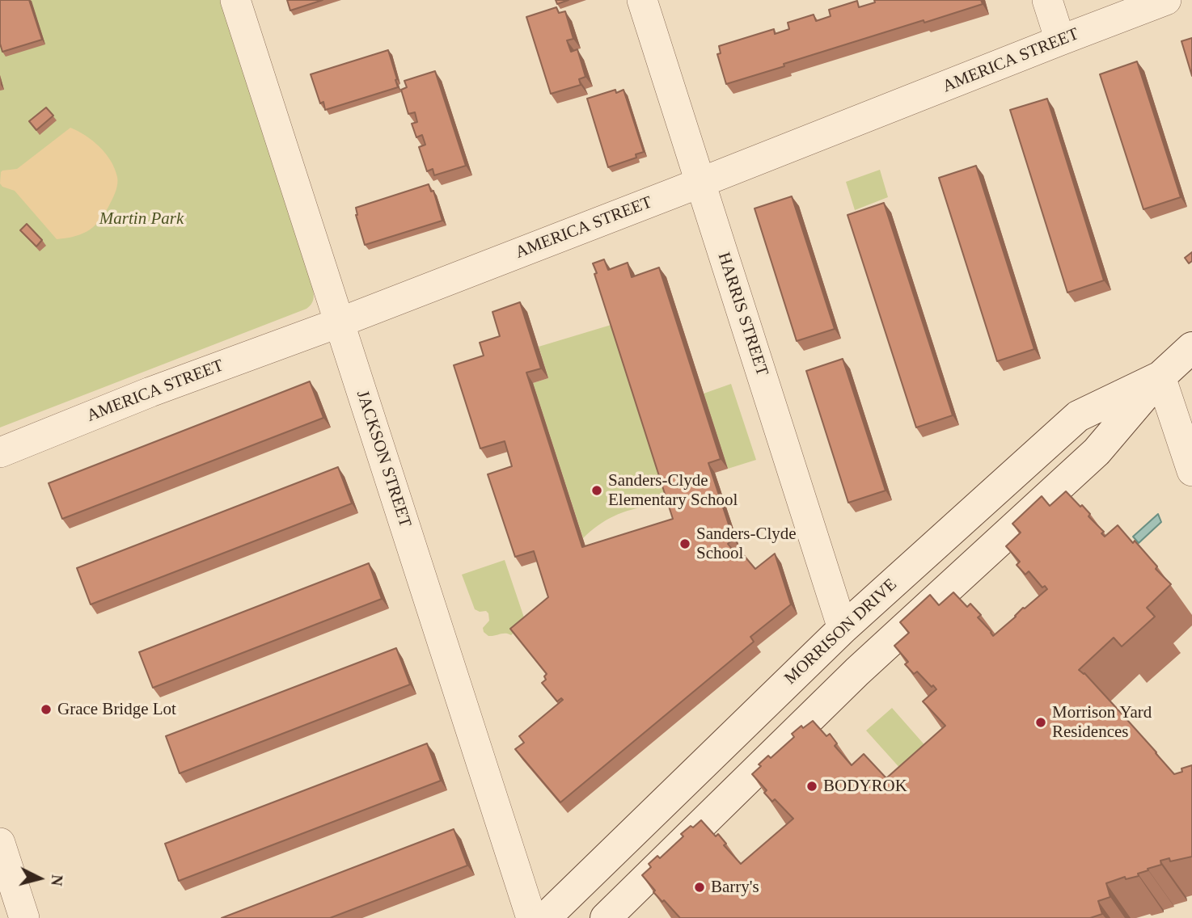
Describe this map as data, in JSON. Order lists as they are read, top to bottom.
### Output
{
  "streets": {
    "main road": ["MORRISON DRIVE"],
    "street": ["AMERICA STREET", "HARRIS STREET", "JACKSON STREET"]
  },
  "crossings": [
    ["AMERICA STREET", "HARRIS STREET"],
    ["AMERICA STREET", "JACKSON STREET"],
    ["HARRIS STREET", "MORRISON DRIVE"]
  ],
  "parks": ["Martin Park"],
  "places": [
    "Sanders-Clyde Elementary School",
    "Sanders-Clyde School",
    "Grace Bridge Lot",
    "Morrison Yard Residences",
    "BODYROK",
    "Barry's"
  ],
  "north": "right"
}
